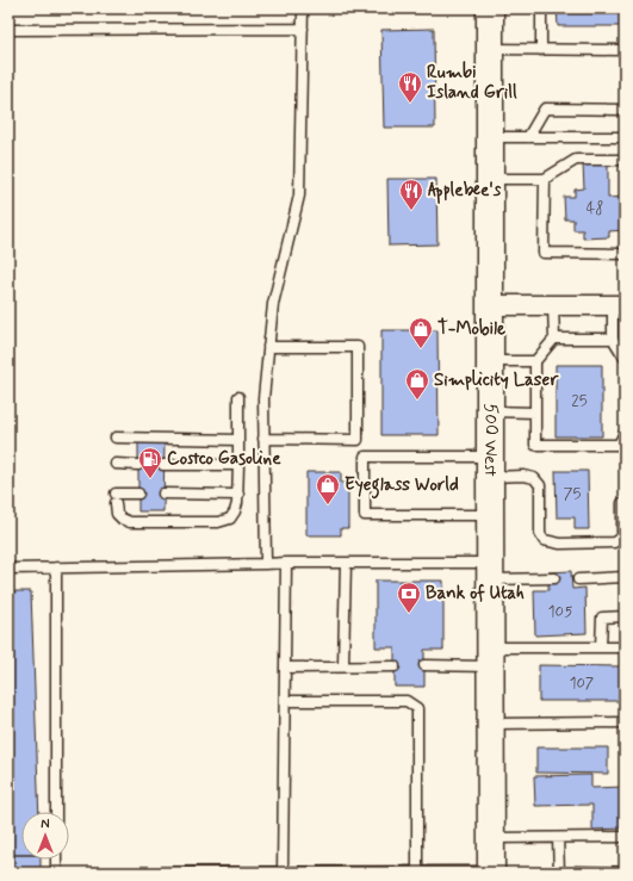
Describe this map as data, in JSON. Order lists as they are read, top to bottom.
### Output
{
  "streets": {
    "main road": ["500 West"]
  },
  "places": {
    "restaurant": ["Rumbi Island Grill", "Applebee's"],
    "shop": ["T-Mobile", "Simplicity Laser", "Eyeglass World"],
    "fuel station": ["Costco Gasoline"],
    "bank": ["Bank of Utah"]
  },
  "house_numbers": [
    "48",
    "25",
    "75",
    "105",
    "107"
  ],
  "north": "top"
}
